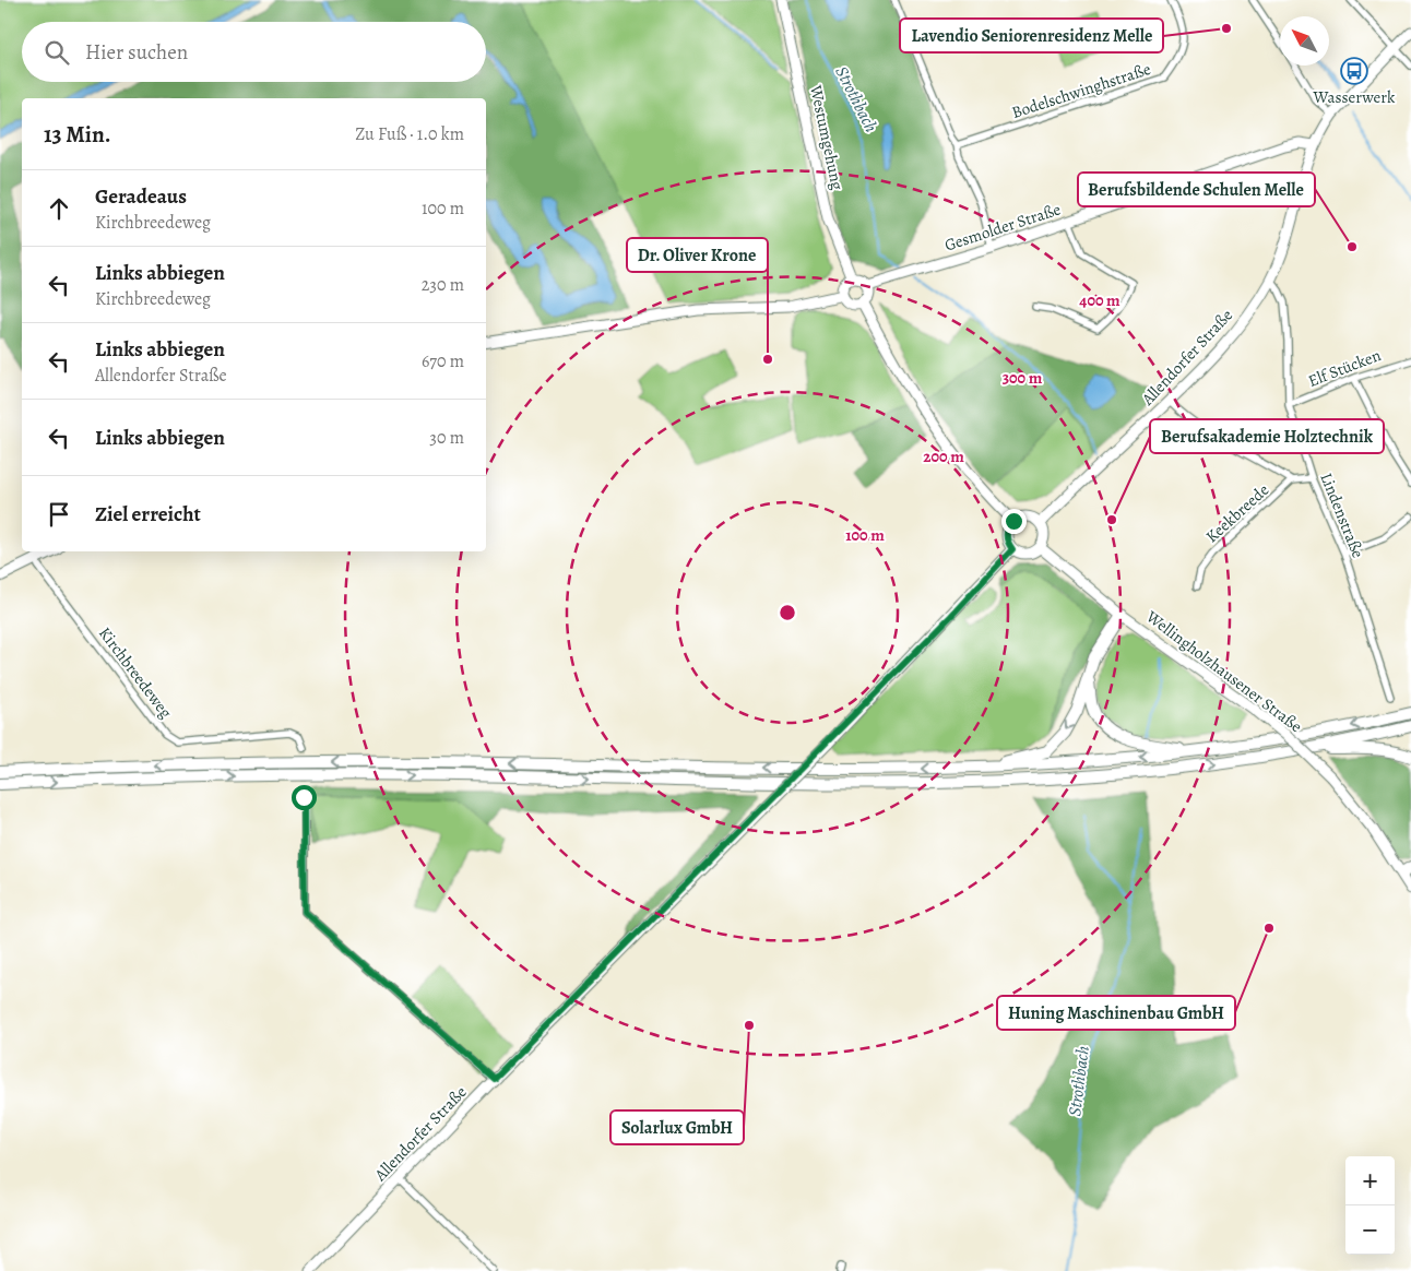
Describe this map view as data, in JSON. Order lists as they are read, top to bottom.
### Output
{
  "streets": {
    "main road": [
      "Westumgehung",
      "Gesmolder Straße",
      "Allendorfer Straße",
      "Wellingholzhausener Straße"
    ],
    "street": [
      "Bodelschwinghstraße",
      "Elf Stücken",
      "Keekbreede",
      "Lindenstraße",
      "Kirchbreedeweg"
    ]
  },
  "crossings": [
    ["Westumgehung", "Gesmolder Straße"],
    ["Gesmolder Straße", "Allendorfer Straße"],
    ["Allendorfer Straße", "Lindenstraße"],
    ["Allendorfer Straße", "Wellingholzhausener Straße"],
    ["Elf Stücken", "Lindenstraße"],
    ["Keekbreede", "Lindenstraße"]
  ],
  "water": ["Strothbach"],
  "places": {
    "other": [
      "Lavendio Seniorenresidenz Melle",
      "Berufsbildende Schulen Melle",
      "Dr. Oliver Krone",
      "Berufsakademie Holztechnik",
      "Huning Maschinenbau GmbH",
      "Solarlux GmbH"
    ],
    "bus stop": ["Wasserwerk"]
  },
  "north": "top left",
  "page": {
    "search": "Hier suchen",
    "heading": ["13 Min.", "Zu Fuß · 1.0 km"],
    "list": [
      ["Geradeaus", "Kirchbreedeweg", "100 m"],
      ["Links abbiegen", "Kirchbreedeweg", "230 m"],
      ["Links abbiegen", "Allendorfer Straße", "670 m"],
      ["Links abbiegen", "30 m"],
      "Ziel erreicht"
    ],
    "map_buttons": ["+", "−"]
  },
  "rings": [
    "400 m",
    "300 m",
    "200 m",
    "100 m"
  ]
}
